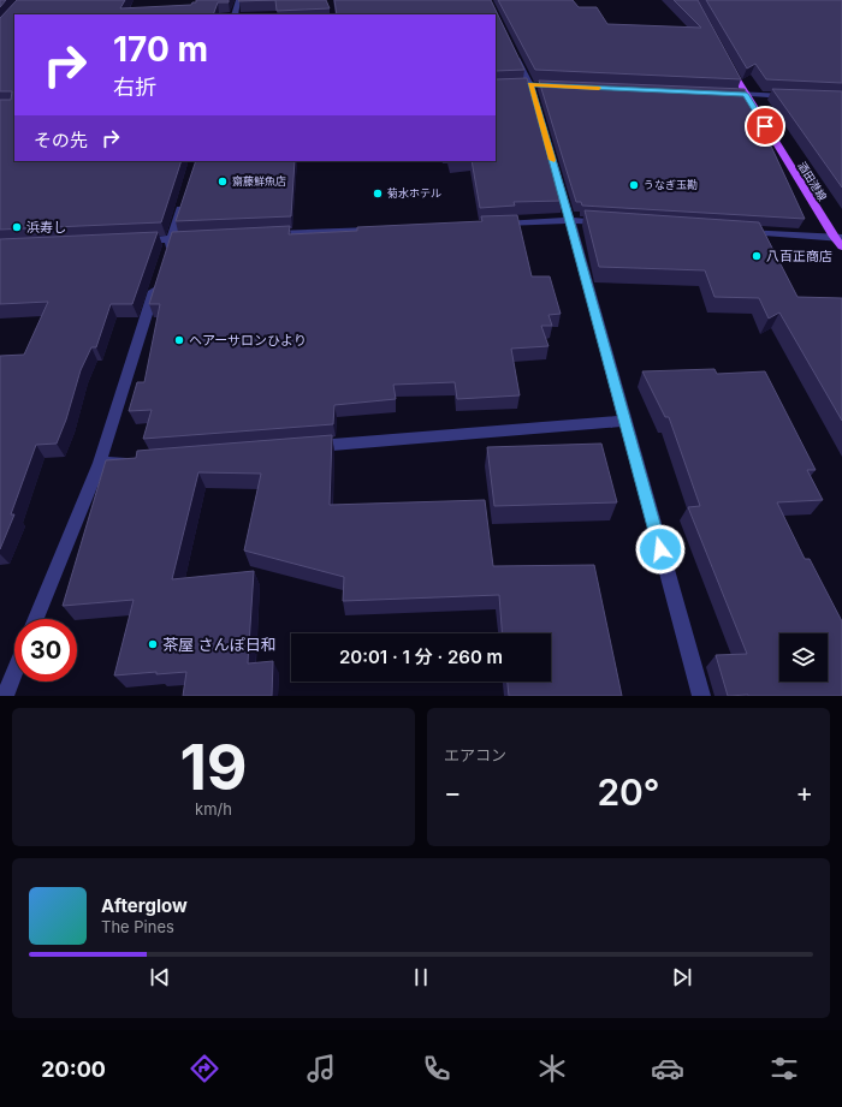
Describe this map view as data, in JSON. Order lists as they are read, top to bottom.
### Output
{
  "streets": {
    "main road": ["酒田港線"]
  },
  "places": [
    "齋藤鮮魚店",
    "うなぎ玉勘",
    "菊水ホテル",
    "浜寿し",
    "八百正商店",
    "ヘアーサロンひより",
    "茶屋 さんぽ日和"
  ],
  "page": {
    "turn": ["170 m", "右折"],
    "then": "その先",
    "limit": "30",
    "trip": "20:01 · 1 分 · 260 m",
    "tile": [
      ["19", "km/h"],
      "エアコン"
    ],
    "heat": ["−", "20°", "+"],
    "song": ["Afterglow", "The Pines"],
    "tabs": "20:00"
  }
}
